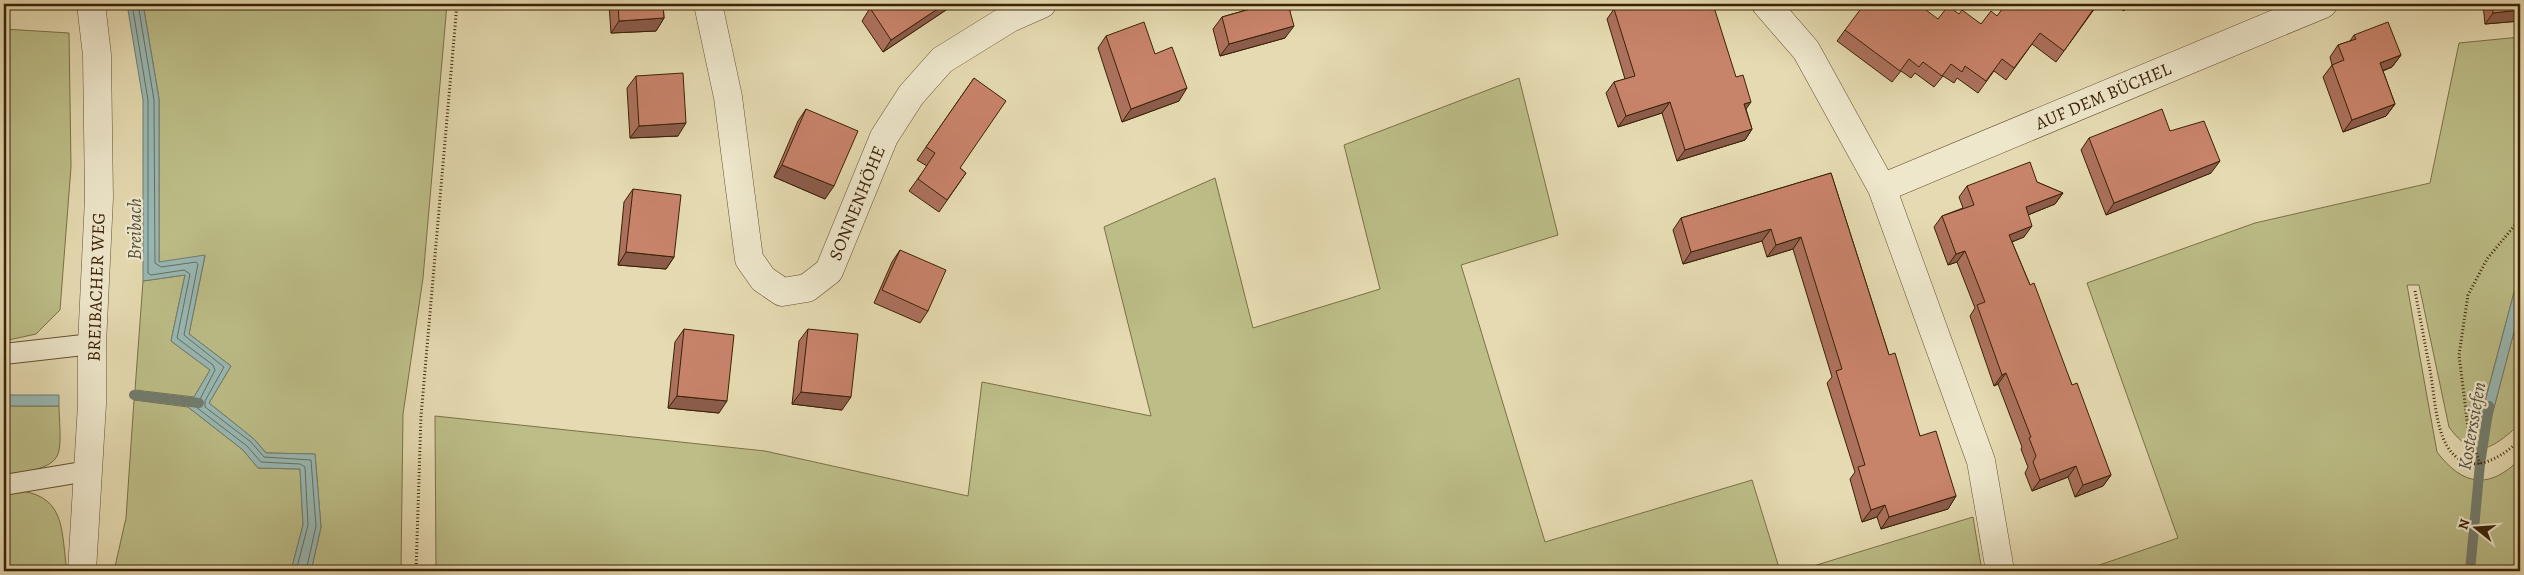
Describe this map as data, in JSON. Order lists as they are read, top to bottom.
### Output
{
  "streets": {
    "street": ["AUF DEM BÜCHEL", "SONNENHÖHE", "BREIBACHER WEG"]
  },
  "water": ["Breibach", "Kosterssiefen"],
  "north": "left"
}
